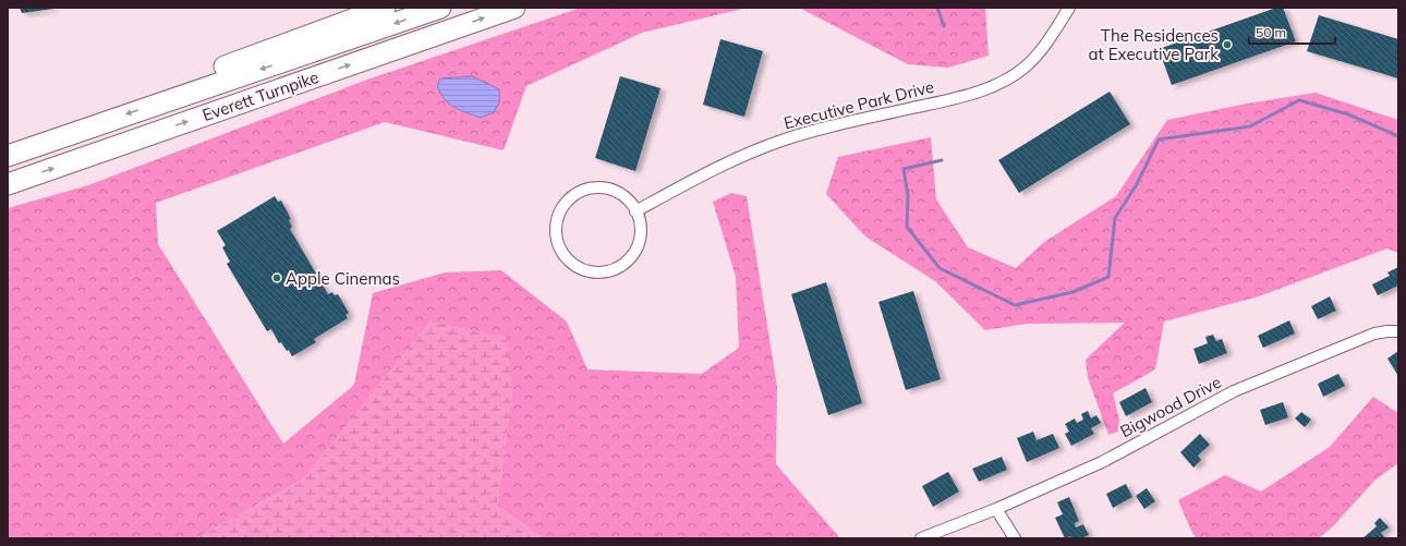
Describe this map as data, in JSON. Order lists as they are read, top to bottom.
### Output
{
  "streets": {
    "highway": ["Everett Turnpike"],
    "street": ["Executive Park Drive", "Bigwood Drive"]
  },
  "places": ["The Residences at Executive Park", "Apple Cinemas"],
  "scale_bar": "50 m"
}
